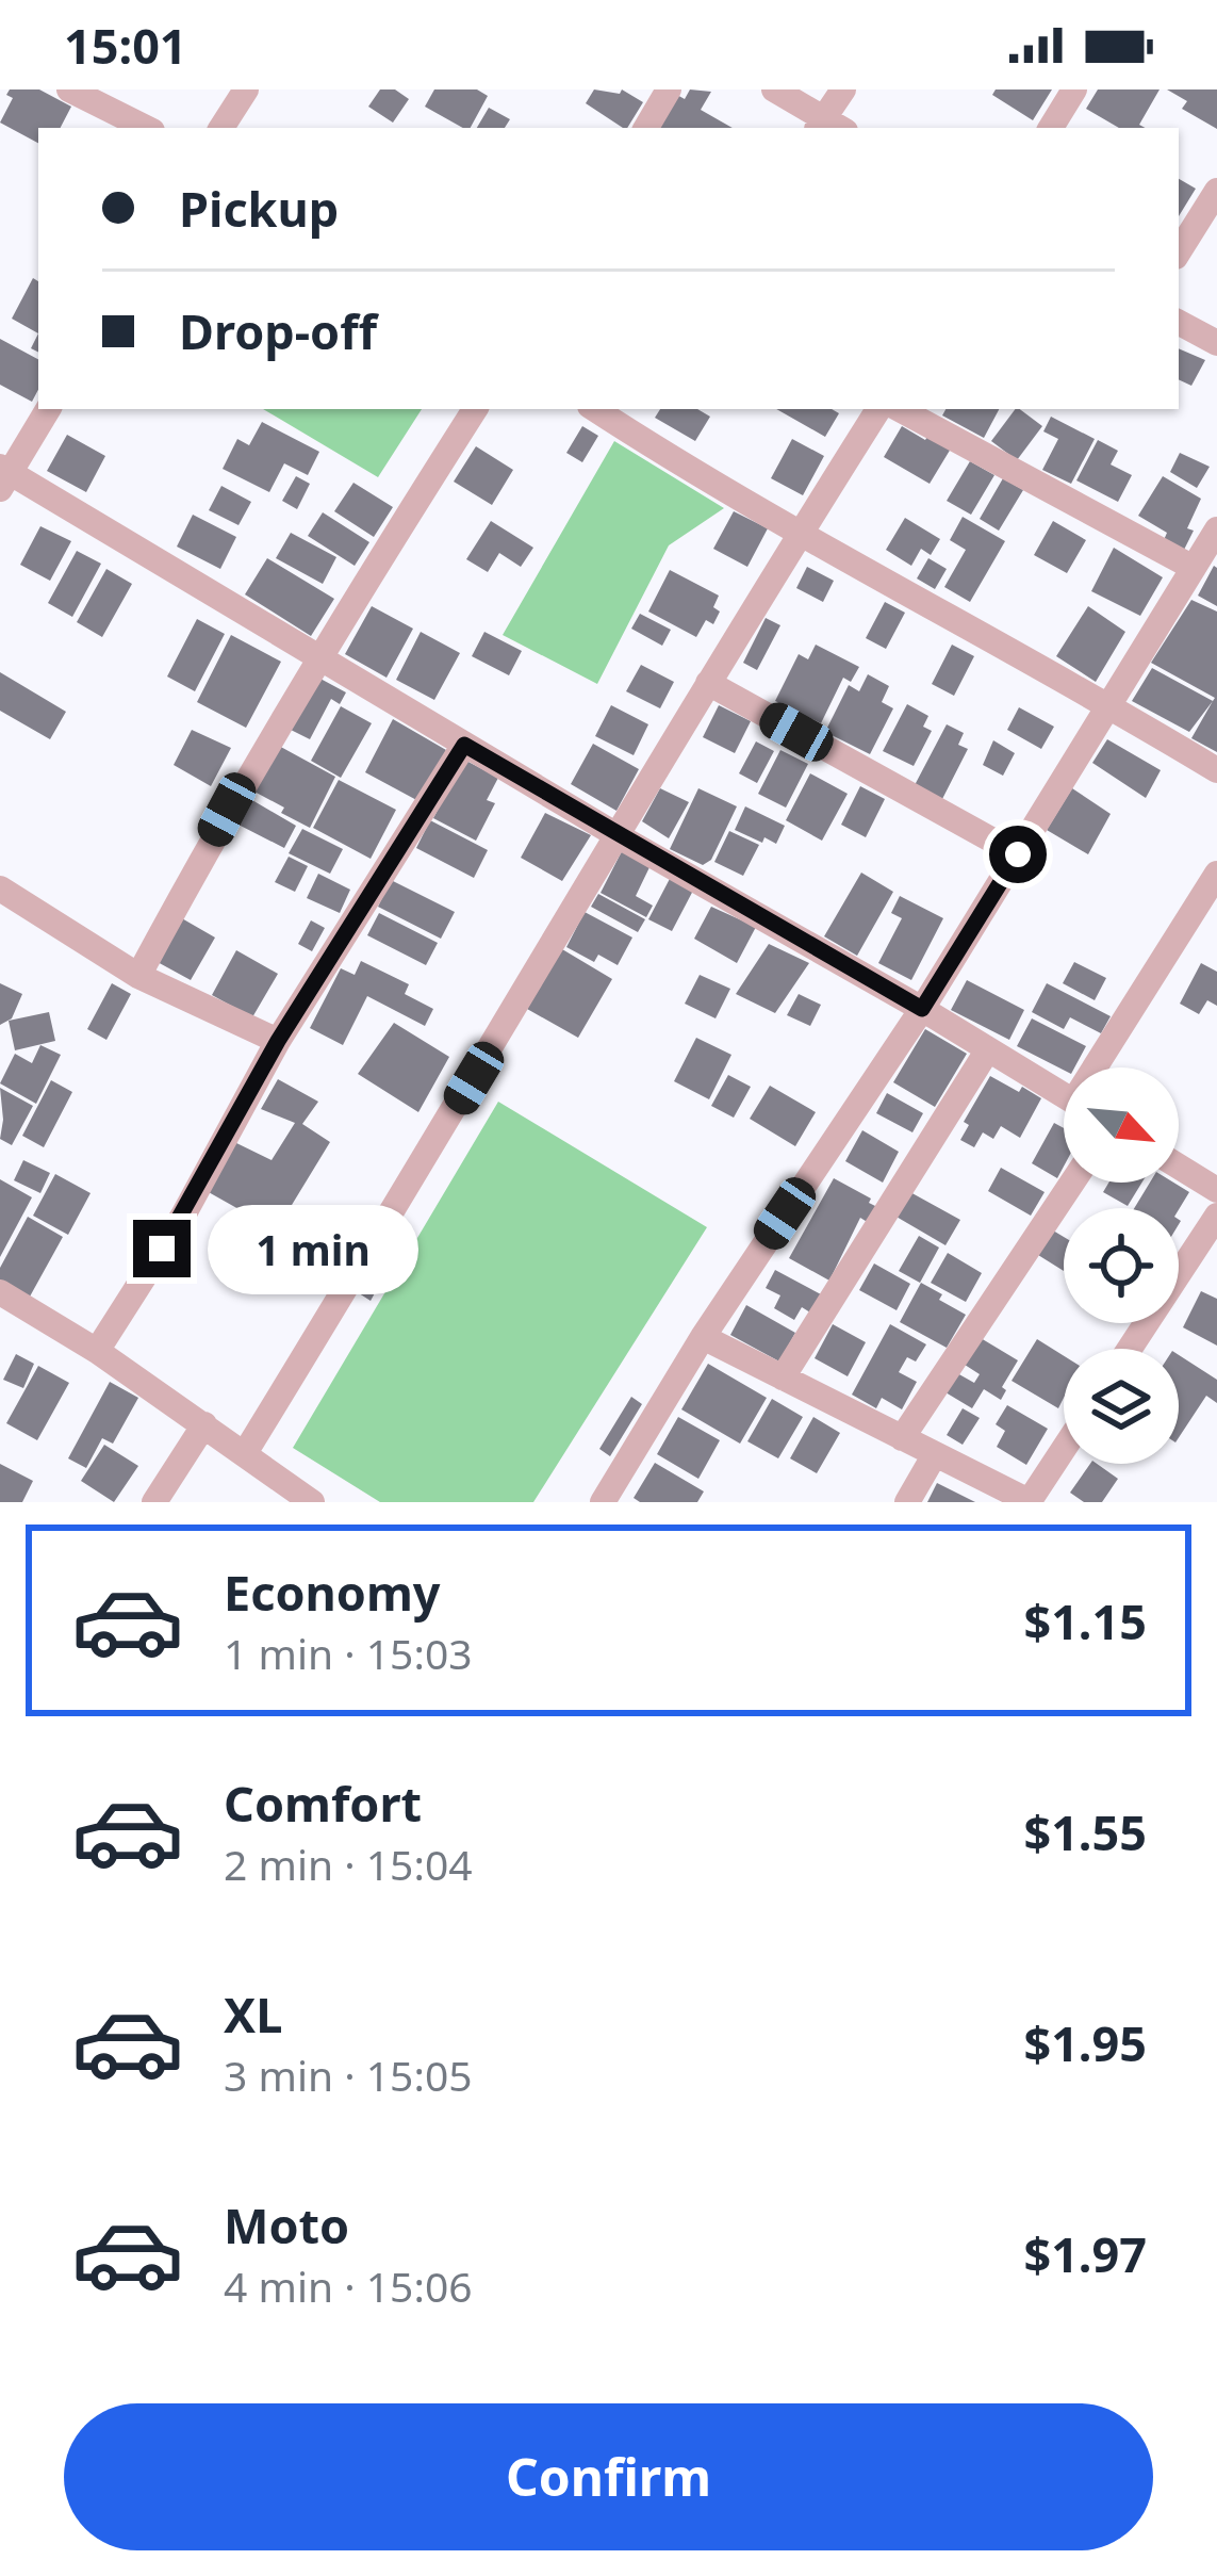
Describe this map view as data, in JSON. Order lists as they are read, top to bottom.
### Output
{
  "north": "bottom right",
  "page": {
    "status": "15:01",
    "banner": ["Pickup", "Drop-off"],
    "bubble": "1 min",
    "list": [
      {
        "name": "Economy",
        "note": "1 min · 15:03",
        "value": "$1.15"
      },
      {
        "name": "Comfort",
        "note": "2 min · 15:04",
        "value": "$1.55"
      },
      {
        "name": "XL",
        "note": "3 min · 15:05",
        "value": "$1.95"
      },
      {
        "name": "Moto",
        "note": "4 min · 15:06",
        "value": "$1.97"
      }
    ],
    "buttons": "Confirm"
  }
}
